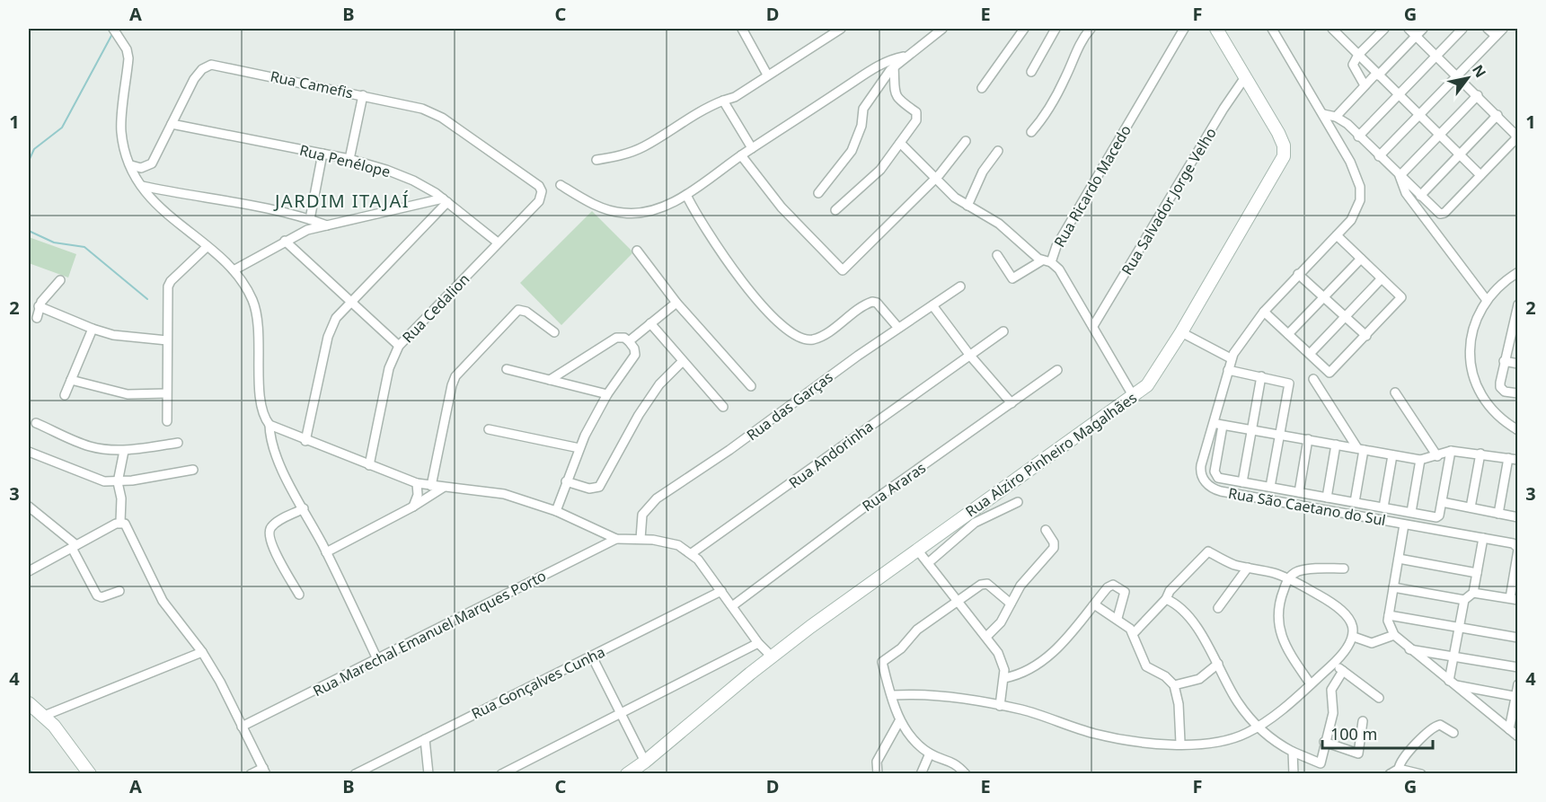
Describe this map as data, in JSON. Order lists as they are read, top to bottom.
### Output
{
  "streets": {
    "street": [
      "Rua Camefis",
      "Rua Penélope",
      "Rua Ricardo Macedo",
      "Rua Salvador Jorge Velho",
      "Rua Cedalion",
      "Rua das Garças",
      "Rua Andorinha",
      "Rua Alziro Pinheiro Magalhães",
      "Rua Araras",
      "Rua São Caetano do Sul",
      "Rua Marechal Emanuel Marques Porto",
      "Rua Gonçalves Cunha"
    ]
  },
  "crossings": [
    ["Rua Camefis", "Rua Penélope"],
    ["Rua Camefis", "Rua Cedalion"],
    ["Rua Penélope", "Rua Cedalion"],
    ["Rua Ricardo Macedo", "Rua Salvador Jorge Velho"],
    ["Rua Ricardo Macedo", "Rua Alziro Pinheiro Magalhães"],
    ["Rua Salvador Jorge Velho", "Rua Alziro Pinheiro Magalhães"]
  ],
  "districts": ["JARDIM ITAJAÍ"],
  "scale_bar": "100 m",
  "north": "top right",
  "grid": {
    "columns": [
      "A",
      "B",
      "C",
      "D",
      "E",
      "F",
      "G"
    ],
    "rows": [
      "1",
      "2",
      "3",
      "4"
    ]
  }
}
